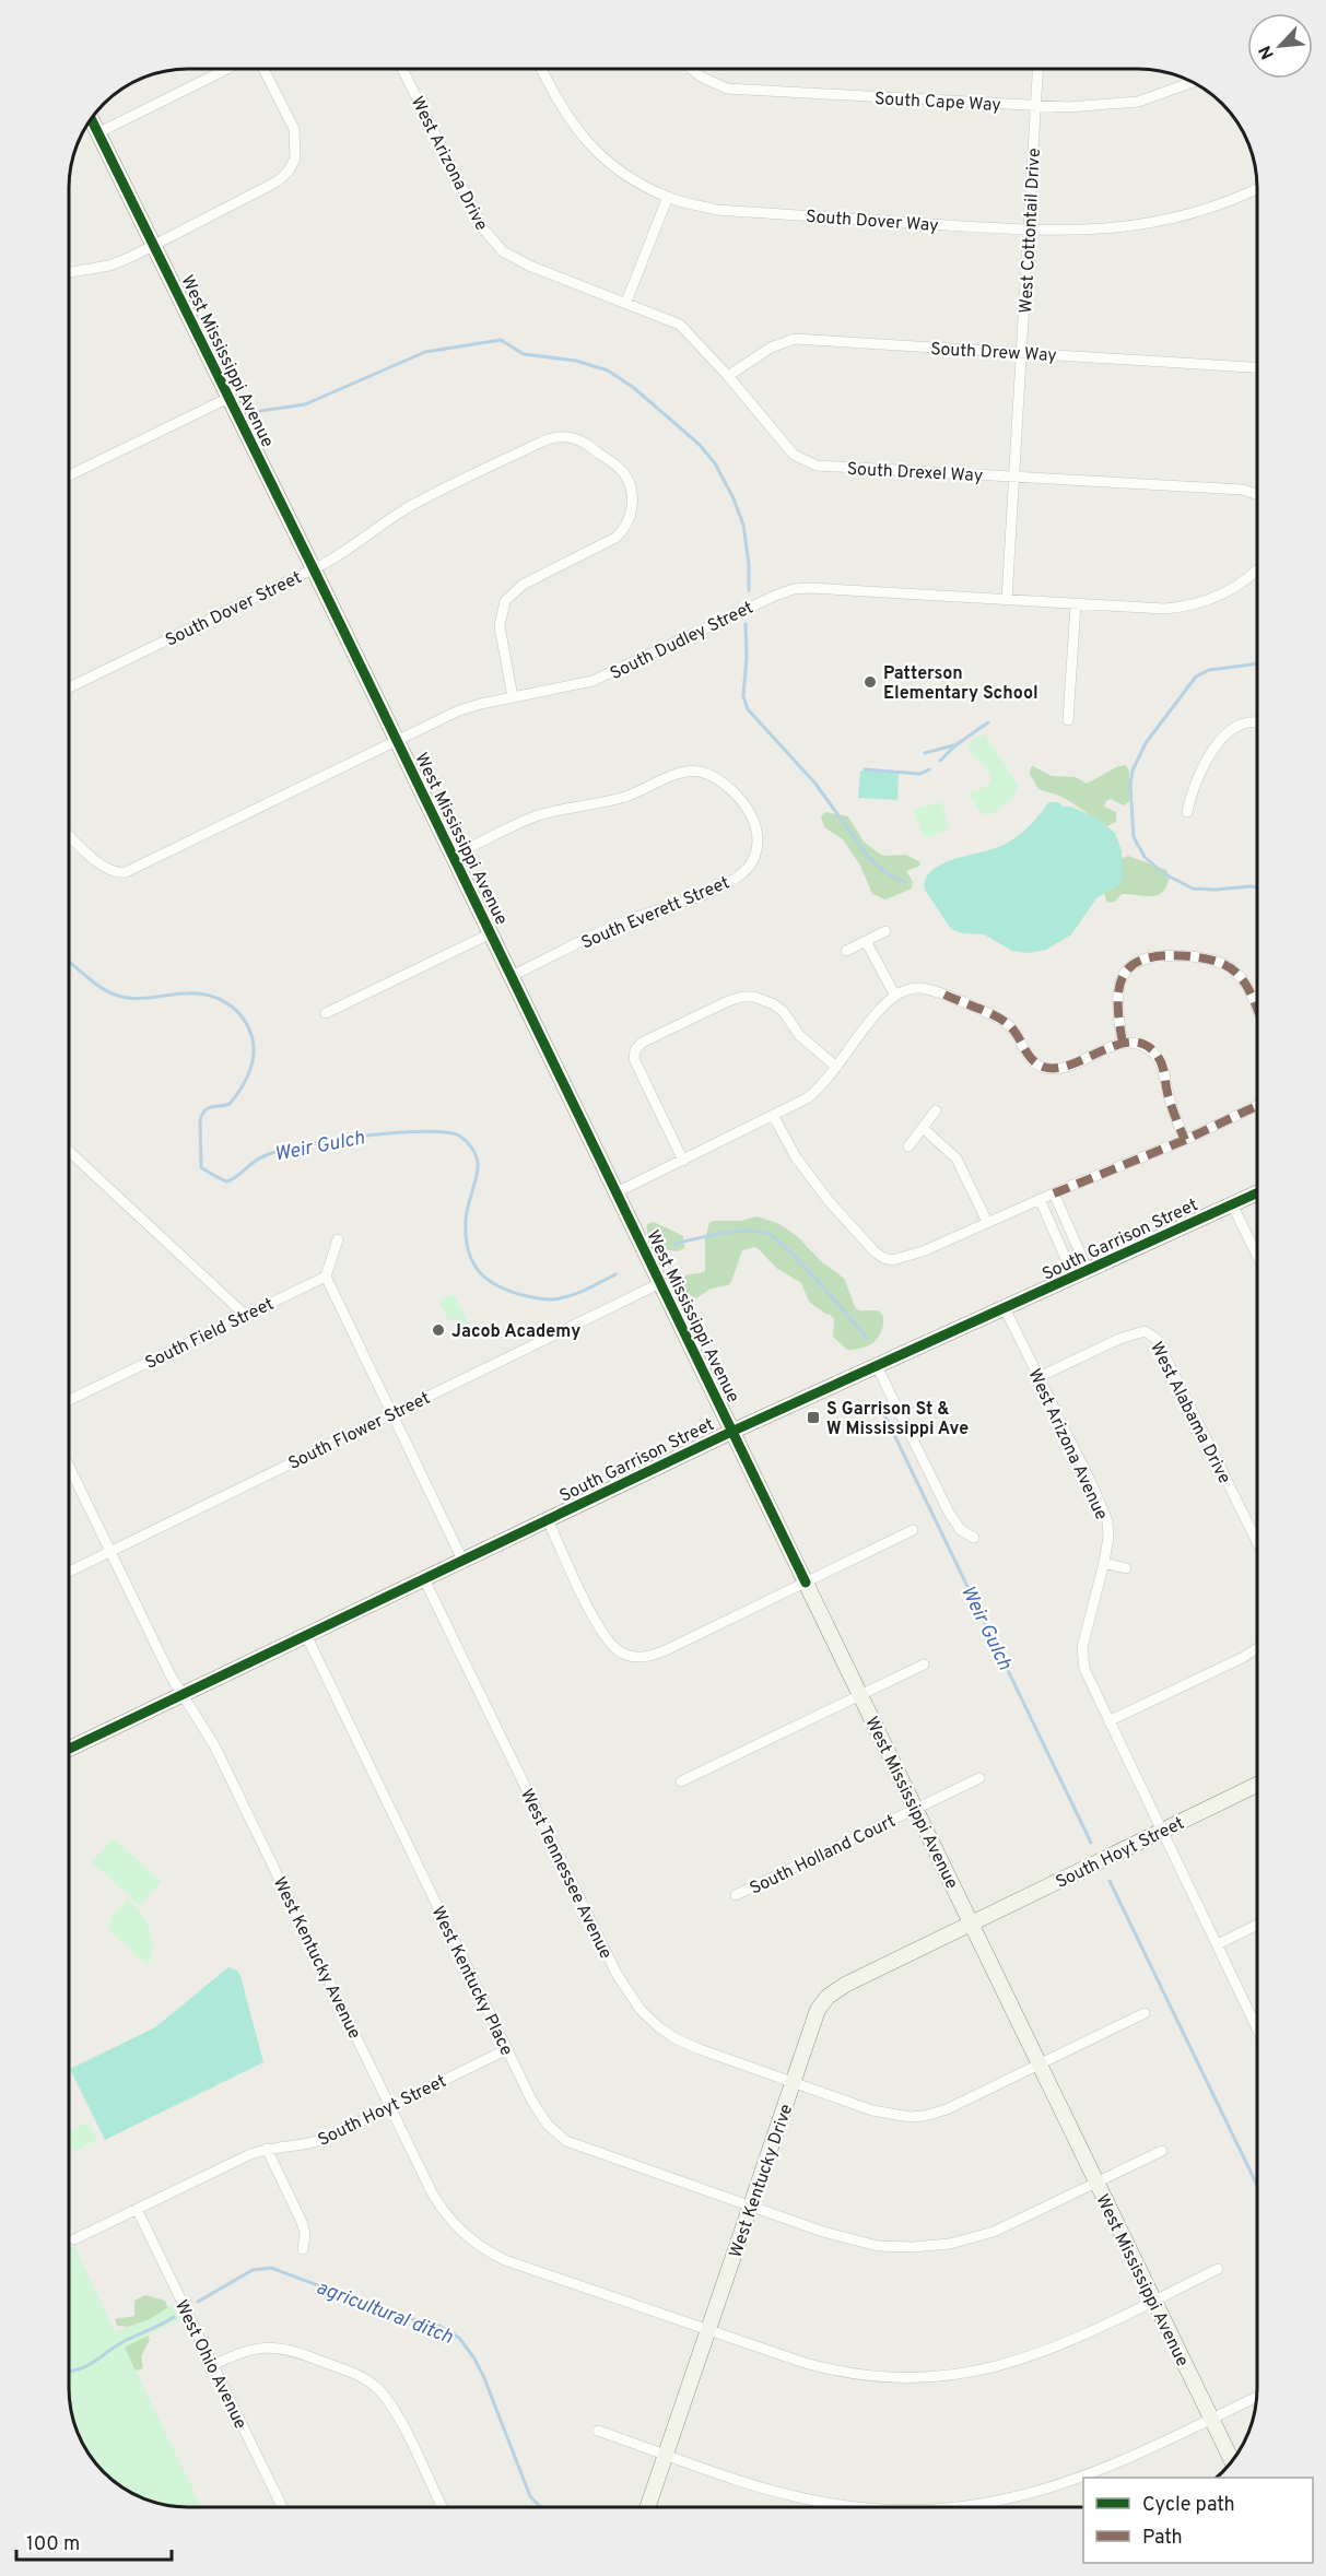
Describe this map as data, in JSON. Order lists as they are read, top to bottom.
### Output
{
  "streets": {
    "main road": [
      "West Mississippi Avenue",
      "South Garrison Street",
      "South Hoyt Street",
      "West Kentucky Drive"
    ],
    "street": [
      "South Cape Way",
      "West Arizona Drive",
      "South Dover Way",
      "West Cottontail Drive",
      "South Drew Way",
      "South Drexel Way",
      "South Dover Street",
      "South Dudley Street",
      "South Everett Street",
      "South Field Street",
      "West Alabama Drive",
      "South Flower Street",
      "West Arizona Avenue",
      "South Holland Court",
      "West Tennessee Avenue",
      "West Kentucky Avenue",
      "West Kentucky Place",
      "West Ohio Avenue"
    ]
  },
  "crossings": [
    ["South Cape Way", "West Cottontail Drive"],
    ["West Arizona Drive", "South Drexel Way"],
    ["South Dover Way", "West Cottontail Drive"],
    ["West Cottontail Drive", "South Drew Way"],
    ["West Cottontail Drive", "South Drexel Way"],
    ["West Cottontail Drive", "South Dudley Street"],
    ["South Drew Way", "South Drexel Way"],
    ["West Mississippi Avenue", "South Dover Street"],
    ["West Mississippi Avenue", "South Dudley Street"],
    ["West Mississippi Avenue", "South Everett Street"],
    ["West Mississippi Avenue", "South Garrison Street"],
    ["West Mississippi Avenue", "South Flower Street"],
    ["West Mississippi Avenue", "South Hoyt Street"],
    ["West Mississippi Avenue", "South Holland Court"],
    ["West Mississippi Avenue", "West Tennessee Avenue"],
    ["West Mississippi Avenue", "West Kentucky Avenue"],
    ["West Mississippi Avenue", "West Kentucky Place"],
    ["West Mississippi Avenue", "West Kentucky Drive"],
    ["South Dover Street", "South Dudley Street"],
    ["South Garrison Street", "West Arizona Avenue"],
    ["South Garrison Street", "West Tennessee Avenue"],
    ["South Garrison Street", "West Kentucky Avenue"],
    ["South Garrison Street", "West Kentucky Place"],
    ["West Alabama Drive", "West Arizona Avenue"],
    ["South Flower Street", "West Kentucky Avenue"],
    ["West Arizona Avenue", "South Hoyt Street"],
    ["South Hoyt Street", "West Kentucky Avenue"],
    ["South Hoyt Street", "West Kentucky Place"],
    ["South Hoyt Street", "West Kentucky Drive"],
    ["South Hoyt Street", "West Ohio Avenue"],
    ["West Tennessee Avenue", "West Kentucky Drive"],
    ["West Kentucky Avenue", "West Kentucky Drive"],
    ["West Kentucky Place", "West Kentucky Drive"]
  ],
  "water": ["Weir Gulch", "agricultural ditch"],
  "places": {
    "other": ["Patterson Elementary School", "Jacob Academy"],
    "transit": ["S Garrison St & W Mississippi Ave"]
  },
  "legend": ["Cycle path", "Path"],
  "scale_bar": "100 m",
  "north": "bottom left"
}
